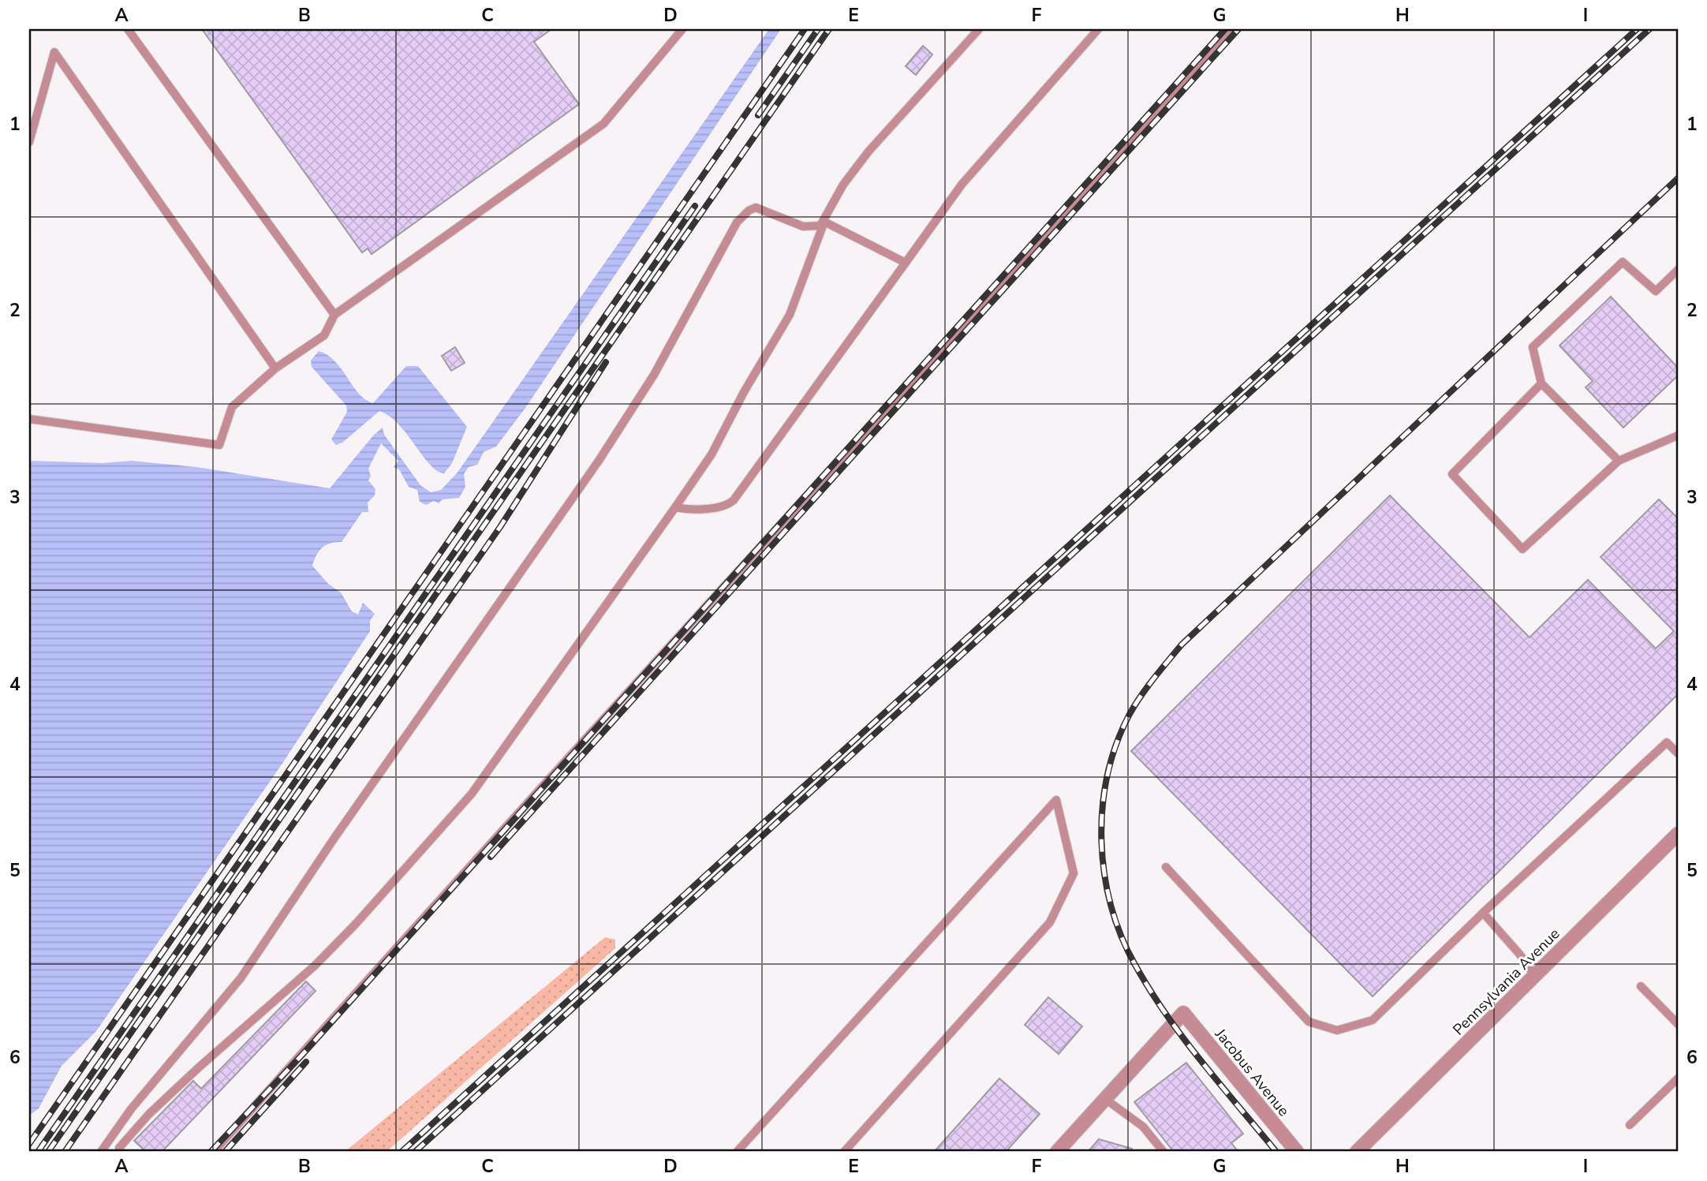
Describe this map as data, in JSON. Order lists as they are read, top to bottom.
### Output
{
  "streets": {
    "street": ["Pennsylvania Avenue", "Jacobus Avenue"]
  },
  "grid": {
    "columns": [
      "A",
      "B",
      "C",
      "D",
      "E",
      "F",
      "G",
      "H",
      "I"
    ],
    "rows": [
      "1",
      "2",
      "3",
      "4",
      "5",
      "6"
    ]
  }
}
